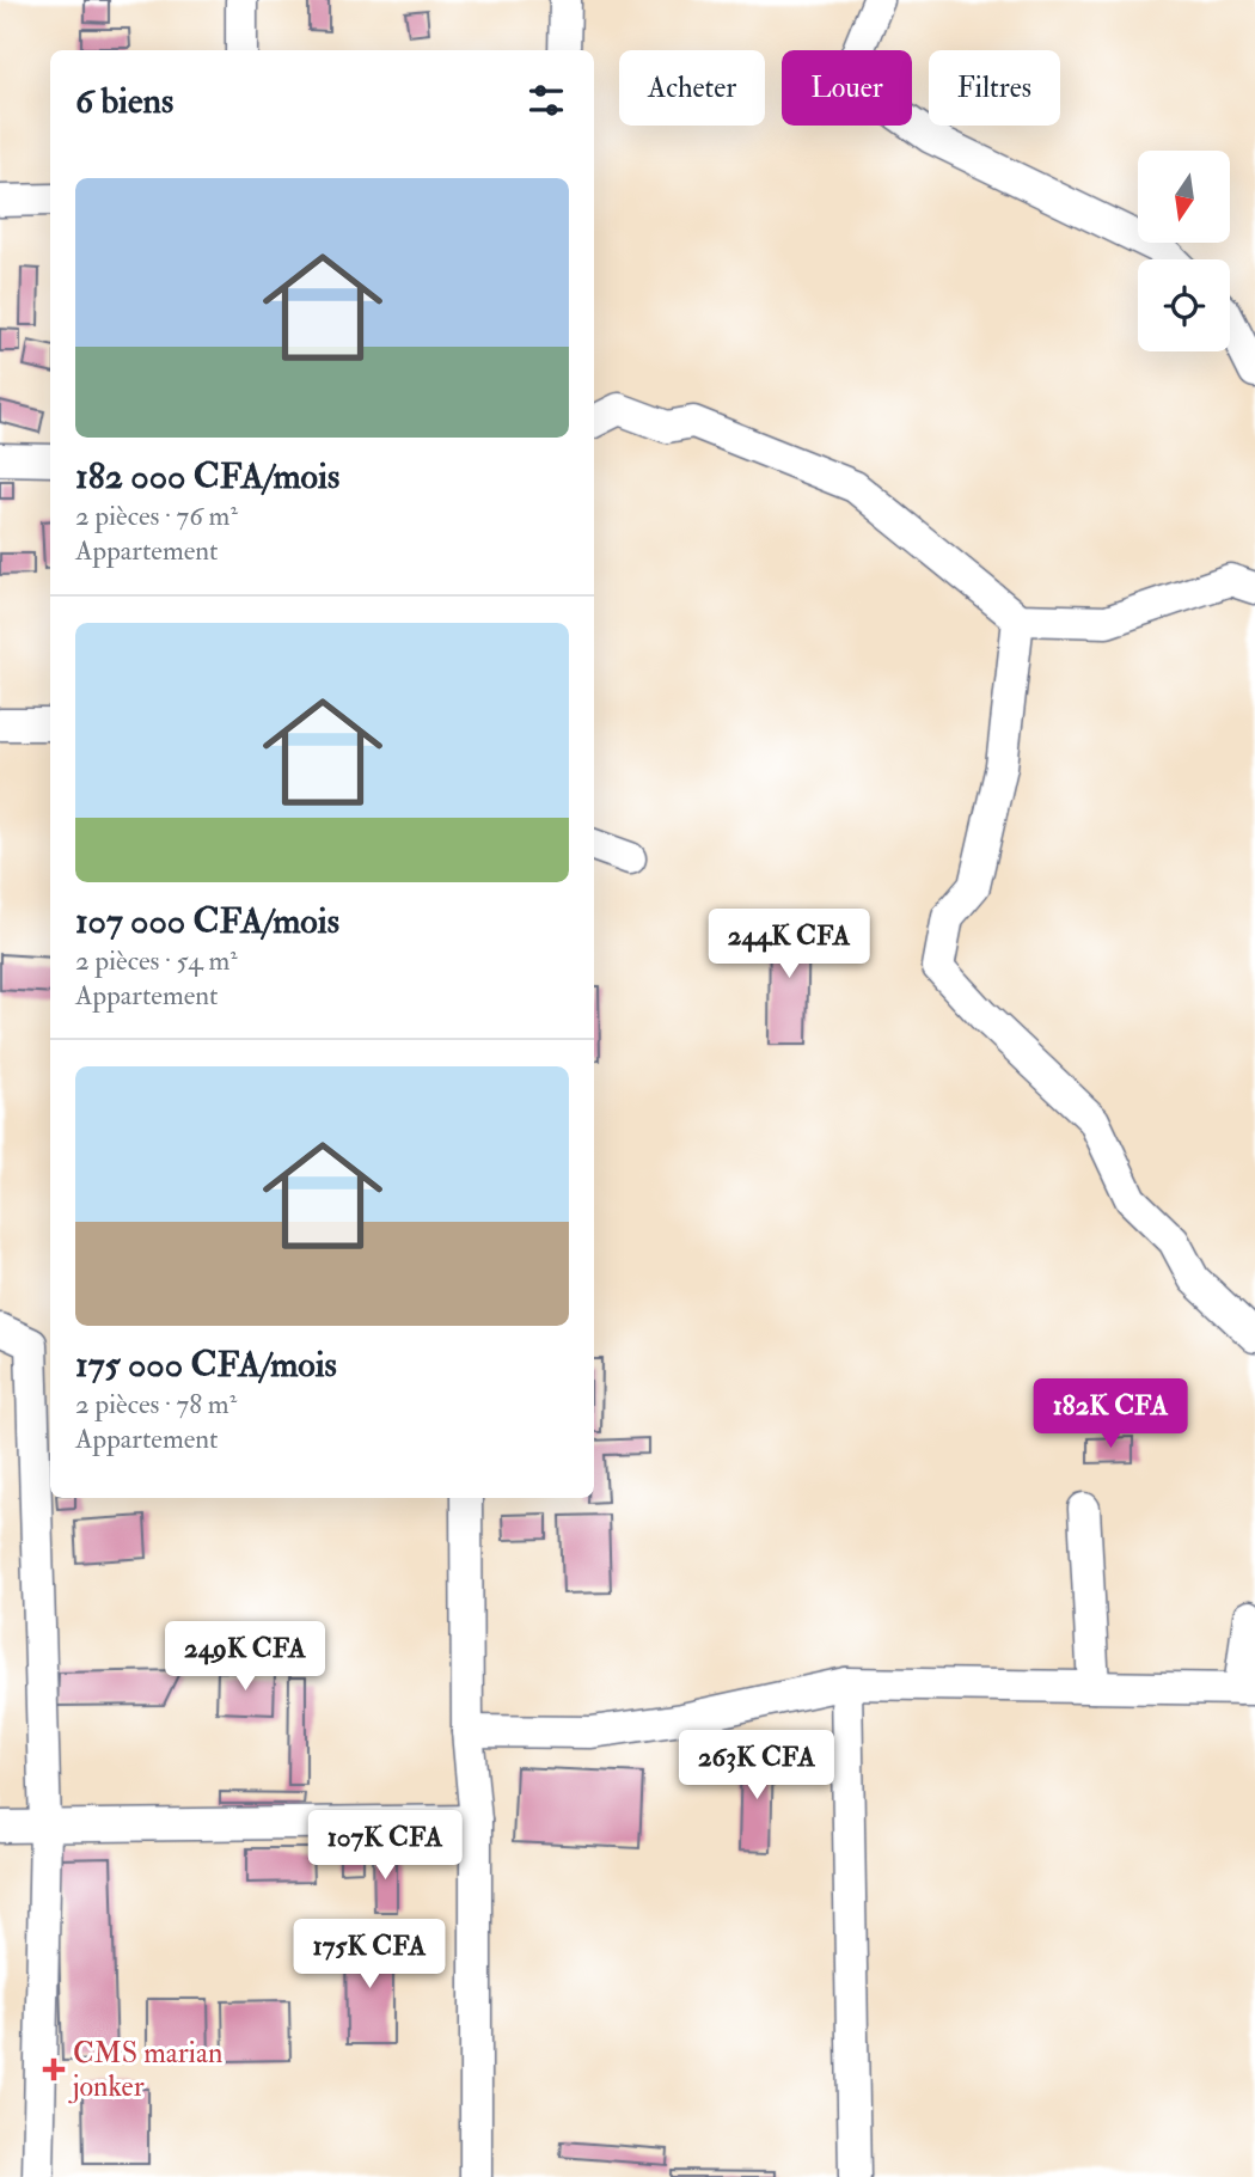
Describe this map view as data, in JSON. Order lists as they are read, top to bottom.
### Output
{
  "places": {
    "health": ["CMS marian jonker"]
  },
  "north": "bottom",
  "page": {
    "chip": ["Acheter", "Louer", "Filtres"],
    "heading": "6 biens",
    "list": [
      {
        "name": "182 000 CFA/mois",
        "note": "2 pièces · 76 m² · Appartement"
      },
      {
        "name": "107 000 CFA/mois",
        "note": "2 pièces · 54 m² · Appartement"
      },
      {
        "name": "175 000 CFA/mois",
        "note": "2 pièces · 78 m² · Appartement"
      }
    ],
    "price": [
      "244K CFA",
      "182K CFA",
      "249K CFA",
      "263K CFA",
      "107K CFA",
      "175K CFA"
    ]
  }
}
